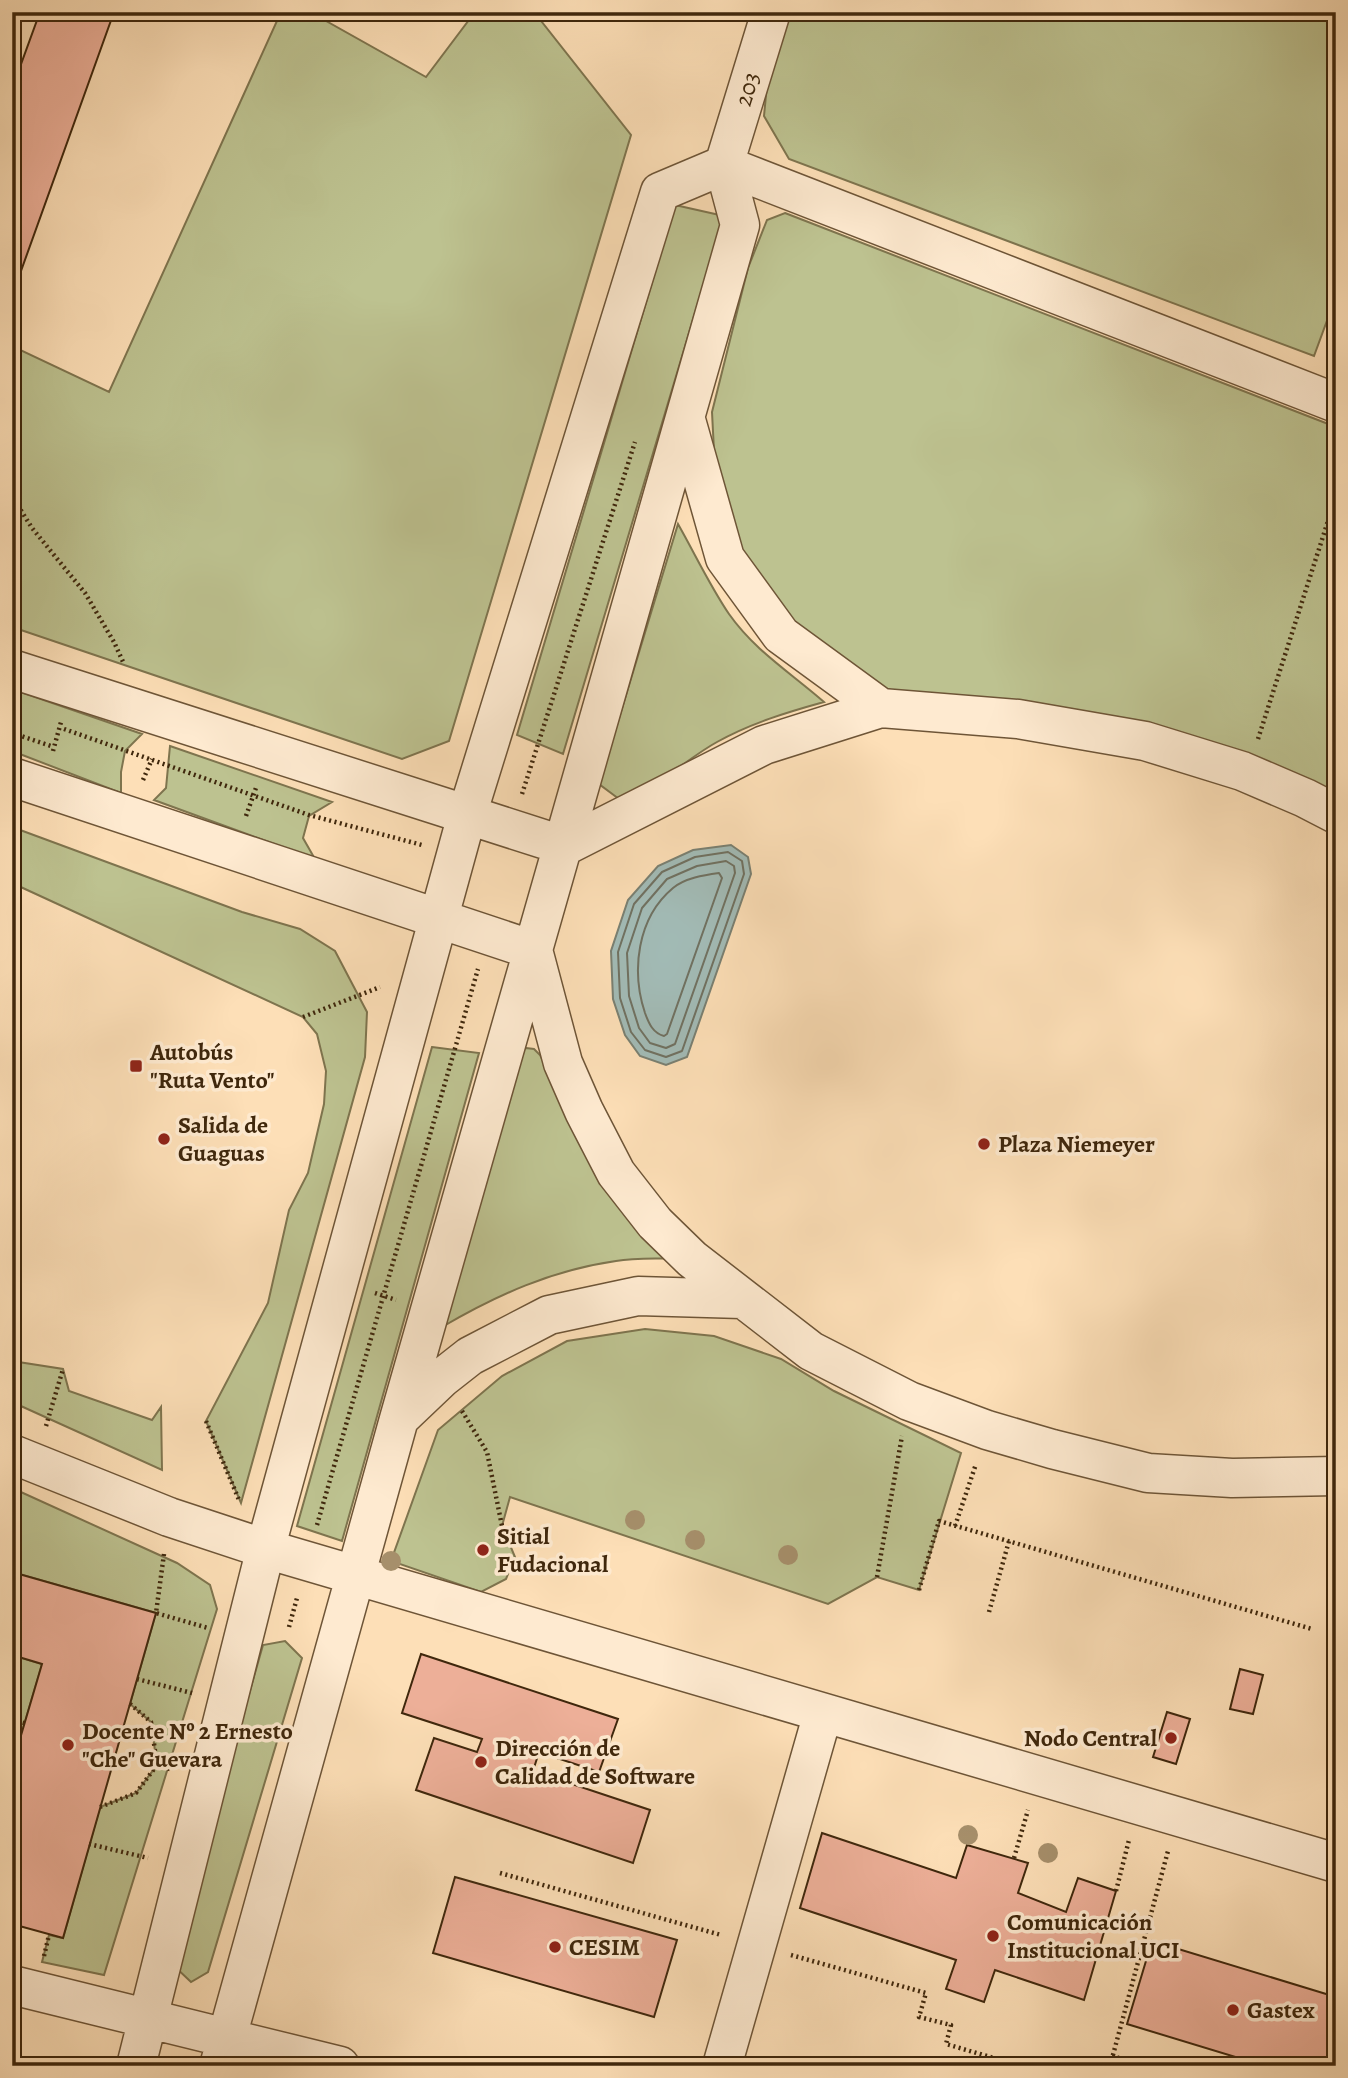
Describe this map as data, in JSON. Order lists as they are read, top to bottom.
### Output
{
  "streets": {
    "street": ["203"]
  },
  "places": {
    "transit": ["Autobús \"Ruta Vento\""],
    "other": [
      "Salida de Guaguas",
      "Plaza Niemeyer",
      "Sitial Fudacional",
      "Nodo Central",
      "Docente Nº 2 Ernesto \"Che\" Guevara",
      "Dirección de Calidad de Software",
      "Comunicación Institucional UCI",
      "CESIM",
      "Gastex"
    ]
  }
}
